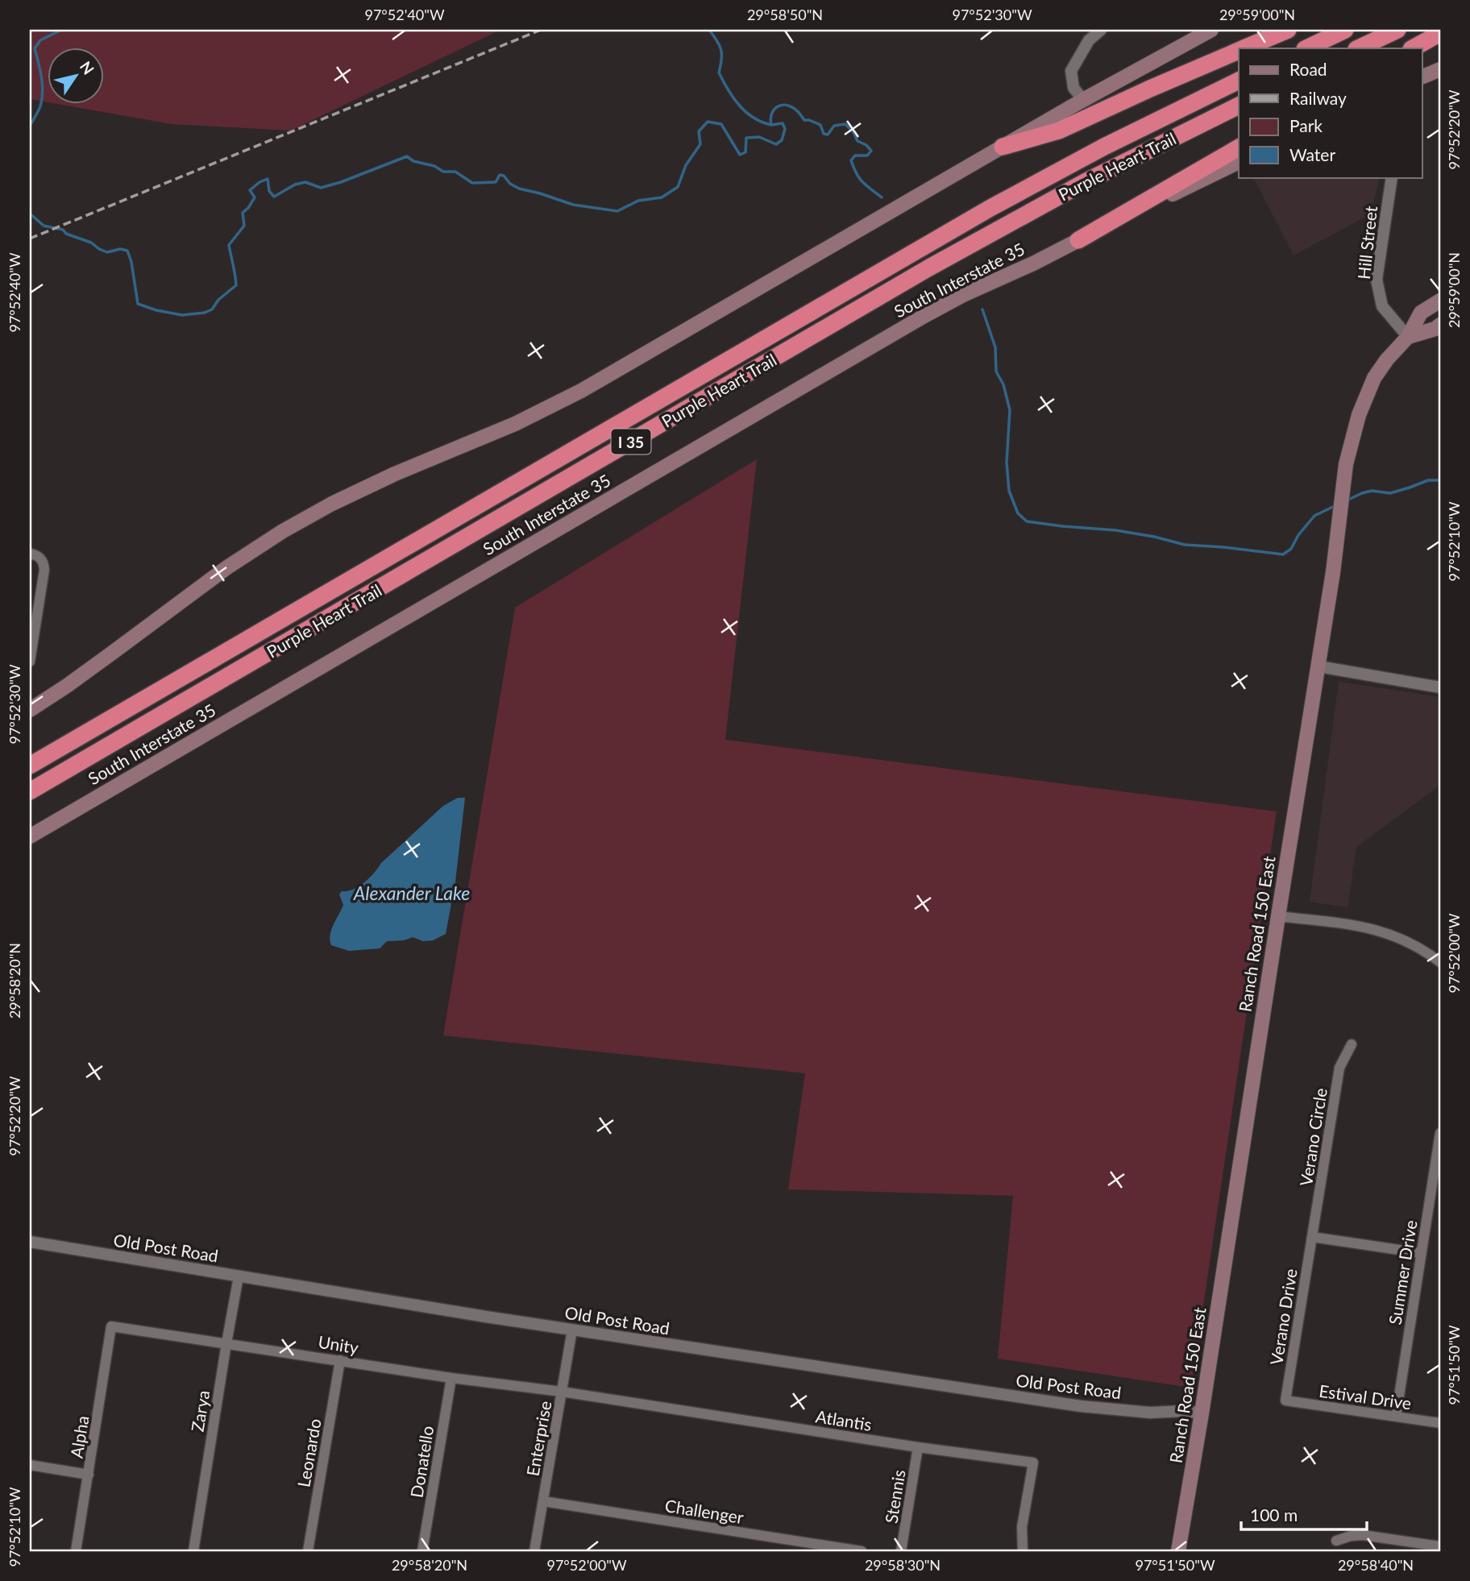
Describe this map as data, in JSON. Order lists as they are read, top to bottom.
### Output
{
  "streets": {
    "highway": ["Purple Heart Trail", "I 35"],
    "main road": ["South Interstate 35", "Ranch Road 150 East"],
    "street": [
      "Hill Street",
      "Verano Circle",
      "Old Post Road",
      "Summer Drive",
      "Verano Drive",
      "Unity",
      "Estival Drive",
      "Zarya",
      "Atlantis",
      "Alpha",
      "Enterprise",
      "Leonardo",
      "Donatello",
      "Stennis",
      "Challenger"
    ]
  },
  "crossings": [
    ["Hill Street", "Ranch Road 150 East"],
    ["Ranch Road 150 East", "Old Post Road"],
    ["Verano Circle", "Verano Drive"],
    ["Old Post Road", "Zarya"],
    ["Old Post Road", "Enterprise"],
    ["Summer Drive", "Estival Drive"],
    ["Verano Drive", "Estival Drive"],
    ["Unity", "Zarya"],
    ["Unity", "Atlantis"],
    ["Unity", "Alpha"],
    ["Unity", "Enterprise"],
    ["Unity", "Leonardo"],
    ["Unity", "Donatello"],
    ["Atlantis", "Enterprise"],
    ["Atlantis", "Stennis"],
    ["Enterprise", "Challenger"]
  ],
  "water": ["Alexander Lake"],
  "legend": [
    "Road",
    "Railway",
    "Park",
    "Water"
  ],
  "scale_bar": "100 m",
  "north": "top right",
  "coordinates": [
    "97°52'40\"W",
    "29°58'50\"N",
    "97°52'30\"W",
    "29°59'00\"N",
    "97°52'20\"W",
    "97°52'10\"W",
    "97°52'00\"W",
    "29°58'20\"N",
    "97°51'50\"W",
    "29°58'30\"N",
    "29°58'40\"N"
  ]
}
